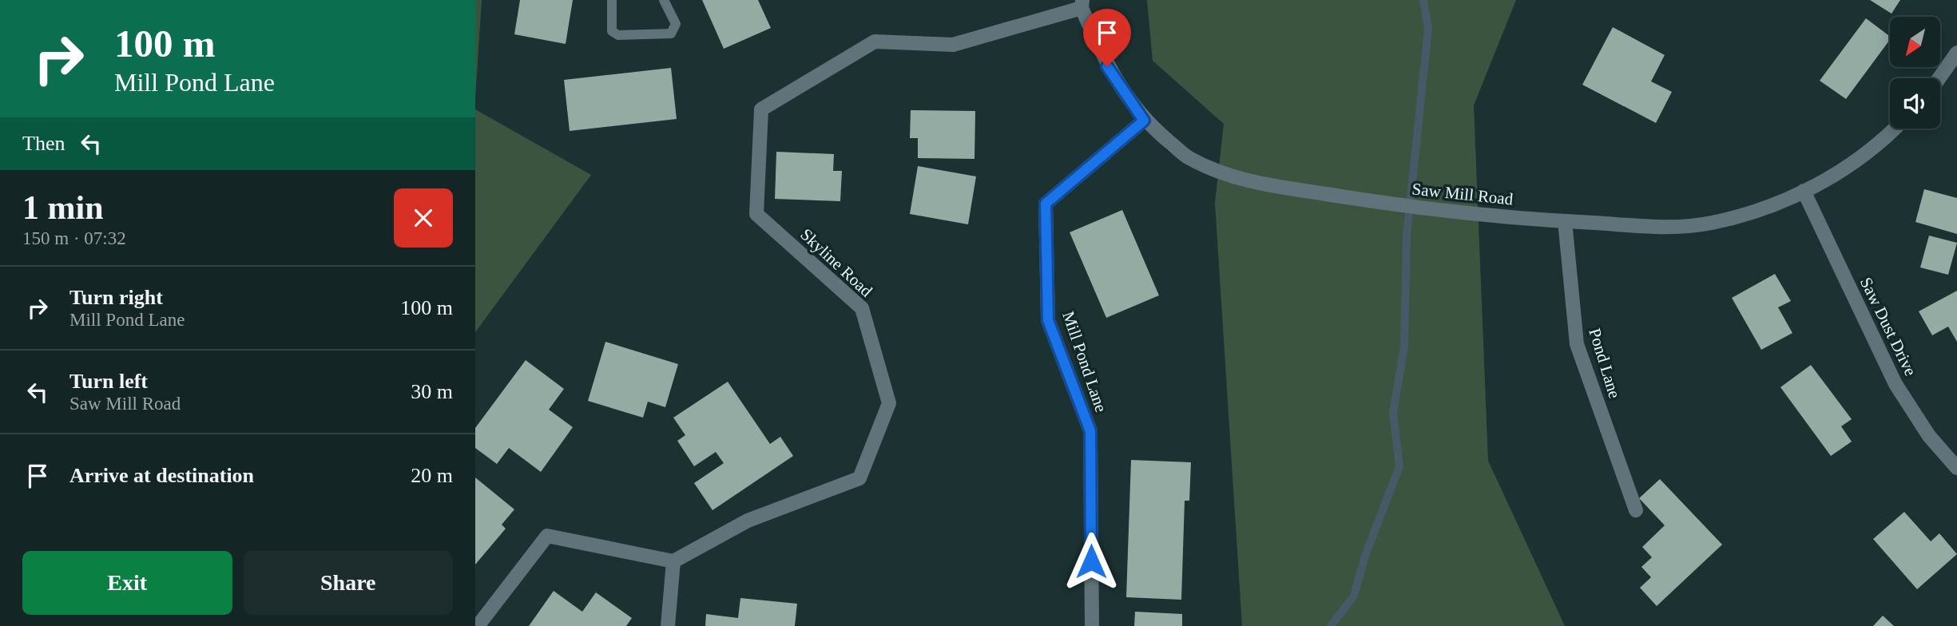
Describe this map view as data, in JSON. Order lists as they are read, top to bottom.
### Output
{
  "streets": {
    "street": [
      "Saw Mill Road",
      "Skyline Road",
      "Saw Dust Drive",
      "Mill Pond Lane",
      "Pond Lane"
    ]
  },
  "crossings": [
    ["Saw Mill Road", "Skyline Road"],
    ["Saw Mill Road", "Saw Dust Drive"],
    ["Saw Mill Road", "Mill Pond Lane"],
    ["Saw Mill Road", "Pond Lane"]
  ],
  "north": "bottom left",
  "page": {
    "turn": ["100 m", "Mill Pond Lane"],
    "then": "Then",
    "heading": ["1 min", "150 m · 07:32"],
    "list": [
      {
        "name": "Turn right",
        "note": "Mill Pond Lane",
        "value": "100 m"
      },
      {
        "name": "Turn left",
        "note": "Saw Mill Road",
        "value": "30 m"
      },
      {
        "name": "Arrive at destination",
        "value": "20 m"
      }
    ],
    "buttons": ["Exit", "Share"]
  }
}
